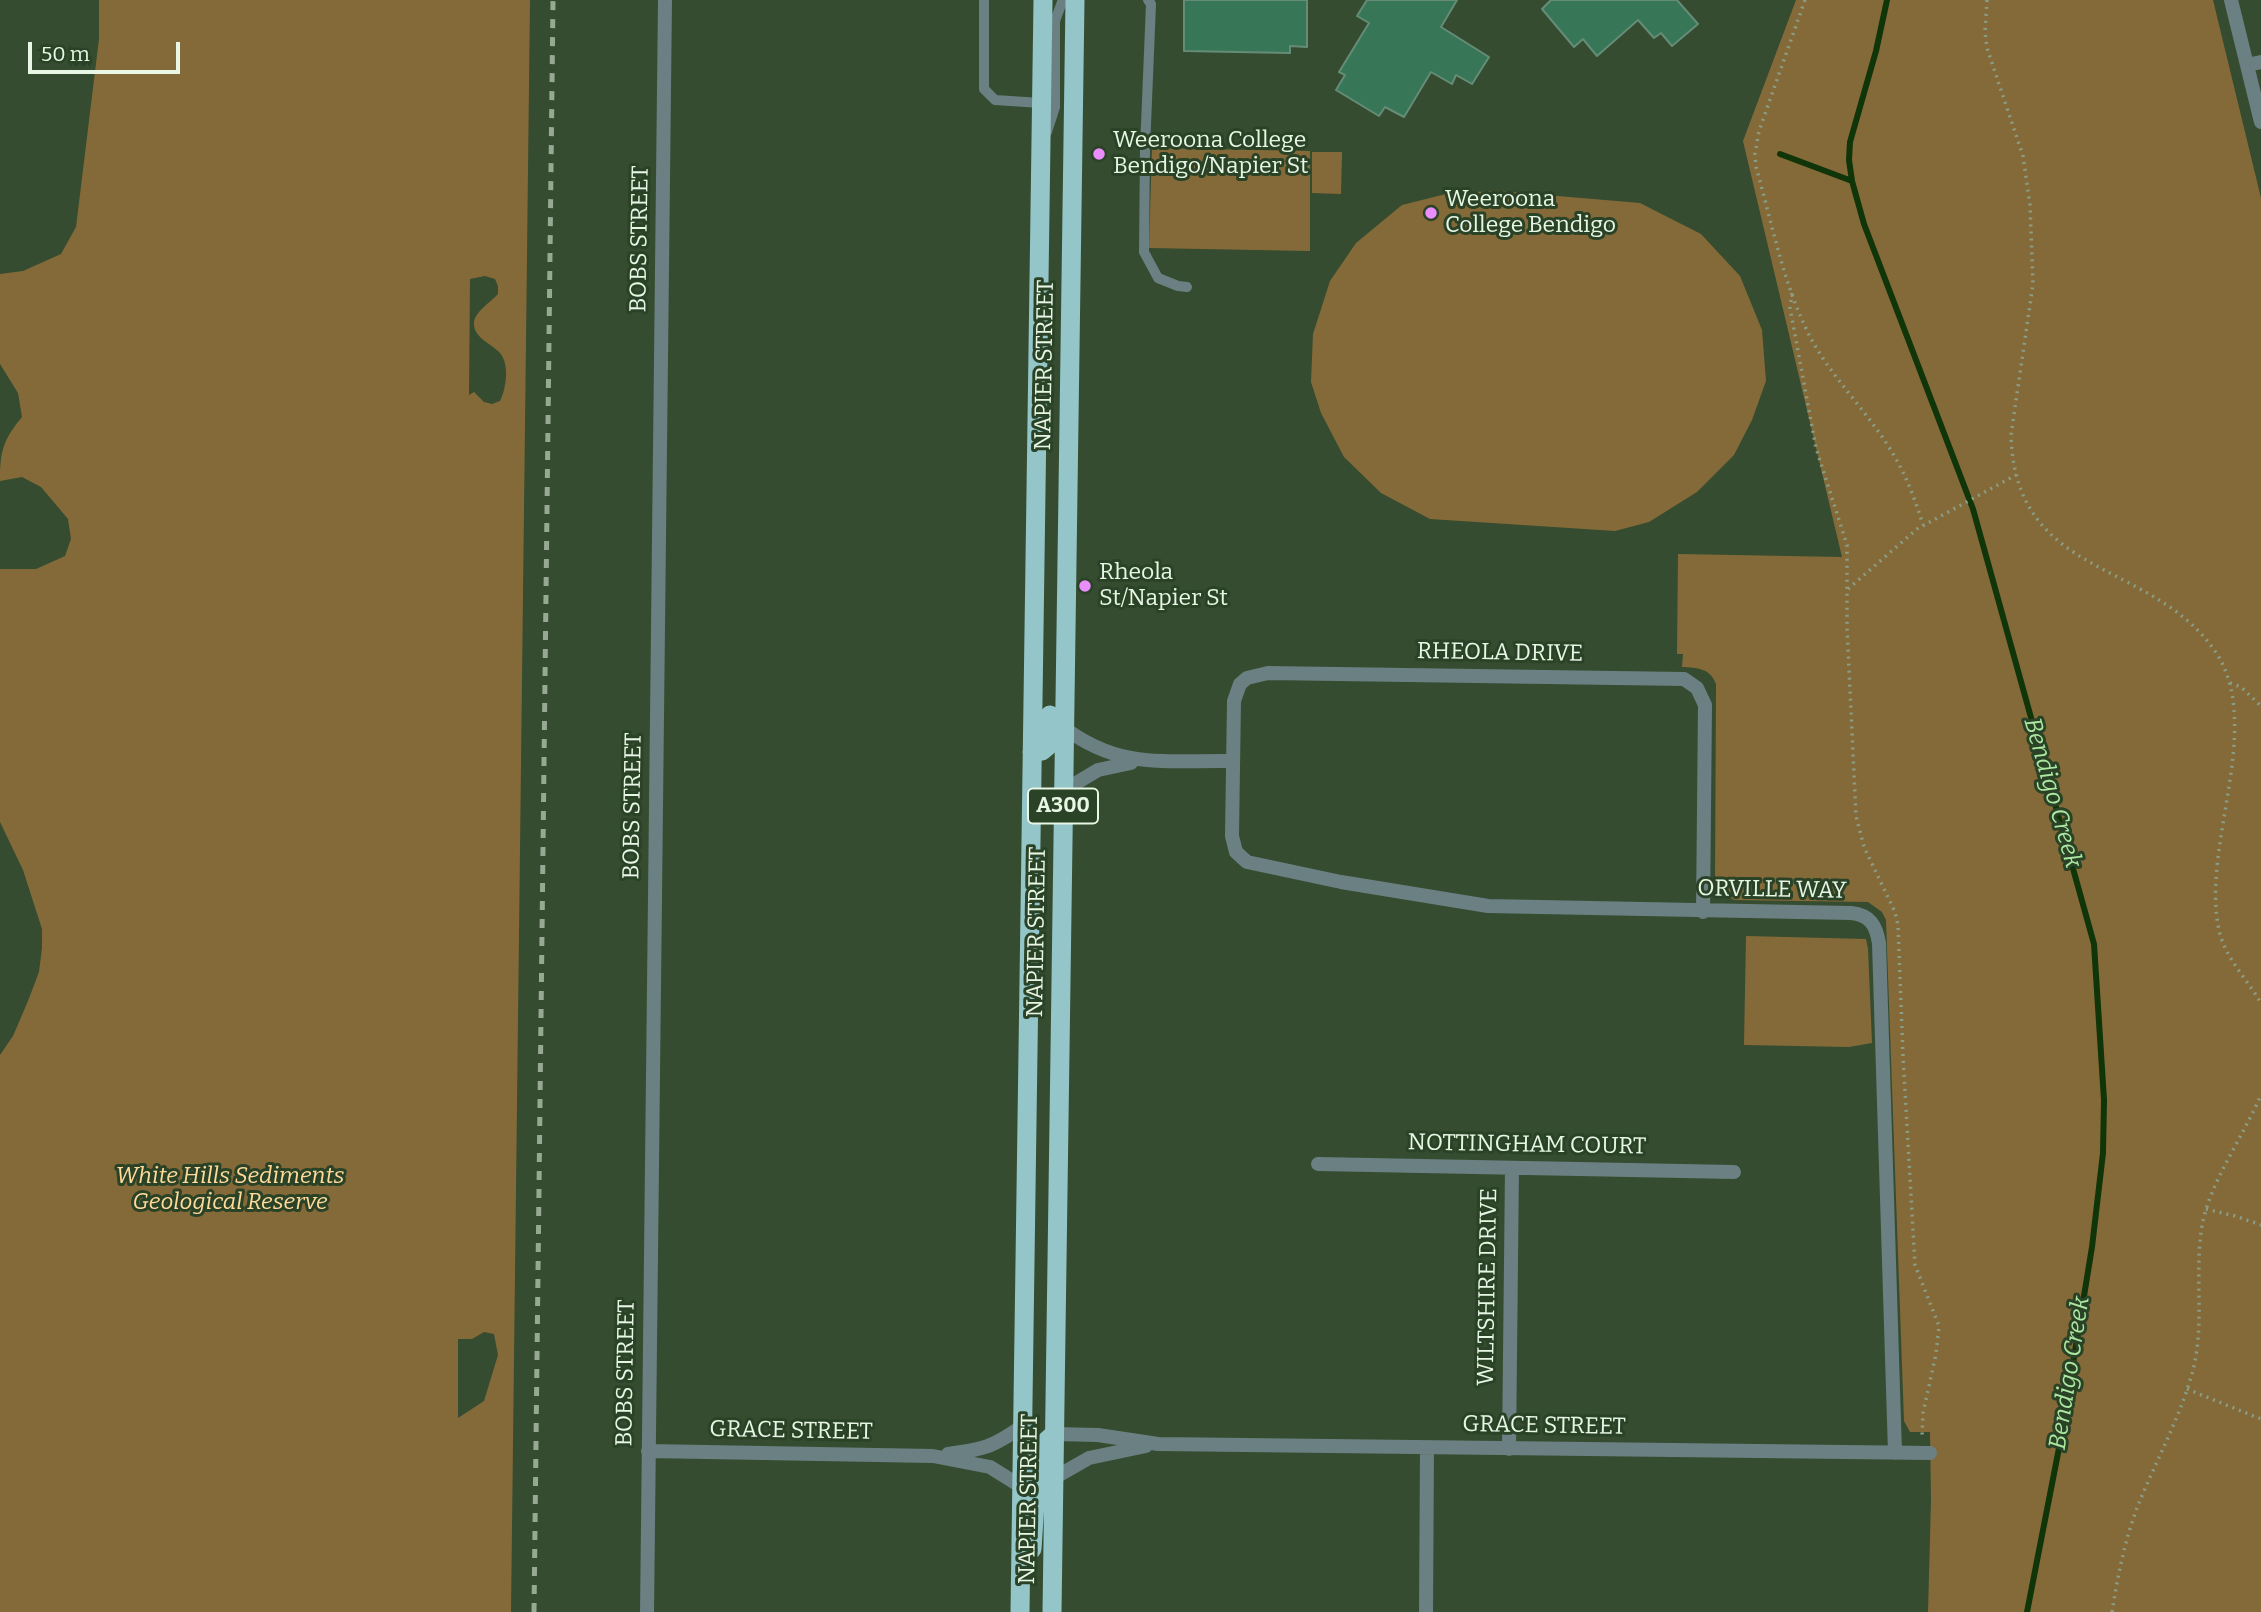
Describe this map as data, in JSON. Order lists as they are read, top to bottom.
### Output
{
  "streets": {
    "highway": ["NAPIER STREET", "A300"],
    "street": [
      "BOBS STREET",
      "RHEOLA DRIVE",
      "ORVILLE WAY",
      "NOTTINGHAM COURT",
      "WILTSHIRE DRIVE",
      "GRACE STREET"
    ]
  },
  "crossings": [
    ["BOBS STREET", "GRACE STREET"],
    ["NAPIER STREET", "GRACE STREET"],
    ["RHEOLA DRIVE", "ORVILLE WAY"],
    ["ORVILLE WAY", "GRACE STREET"],
    ["NOTTINGHAM COURT", "WILTSHIRE DRIVE"],
    ["WILTSHIRE DRIVE", "GRACE STREET"]
  ],
  "water": ["Bendigo Creek"],
  "parks": ["White Hills Sediments Geological Reserve"],
  "places": ["Weeroona College Bendigo/Napier St", "Weeroona College Bendigo", "Rheola St/Napier St"],
  "scale_bar": "50 m"
}
